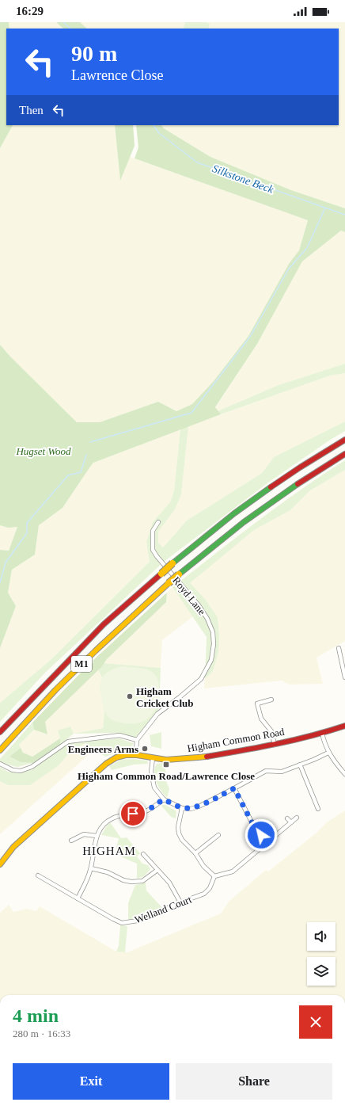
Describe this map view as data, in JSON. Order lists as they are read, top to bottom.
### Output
{
  "streets": {
    "main road": ["M1", "Higham Common Road"],
    "street": ["Royd Lane", "Welland Court"]
  },
  "districts": ["HIGHAM"],
  "water": ["Silkstone Beck"],
  "parks": ["Hugset Wood"],
  "places": {
    "other": ["Higham Cricket Club", "Engineers Arms"],
    "transit": ["Higham Common Road/Lawrence Close"]
  },
  "page": {
    "status": "16:29",
    "turn": ["90 m", "Lawrence Close"],
    "then": "Then",
    "heading": ["4 min", "280 m · 16:33"],
    "buttons": ["Exit", "Share"]
  }
}
